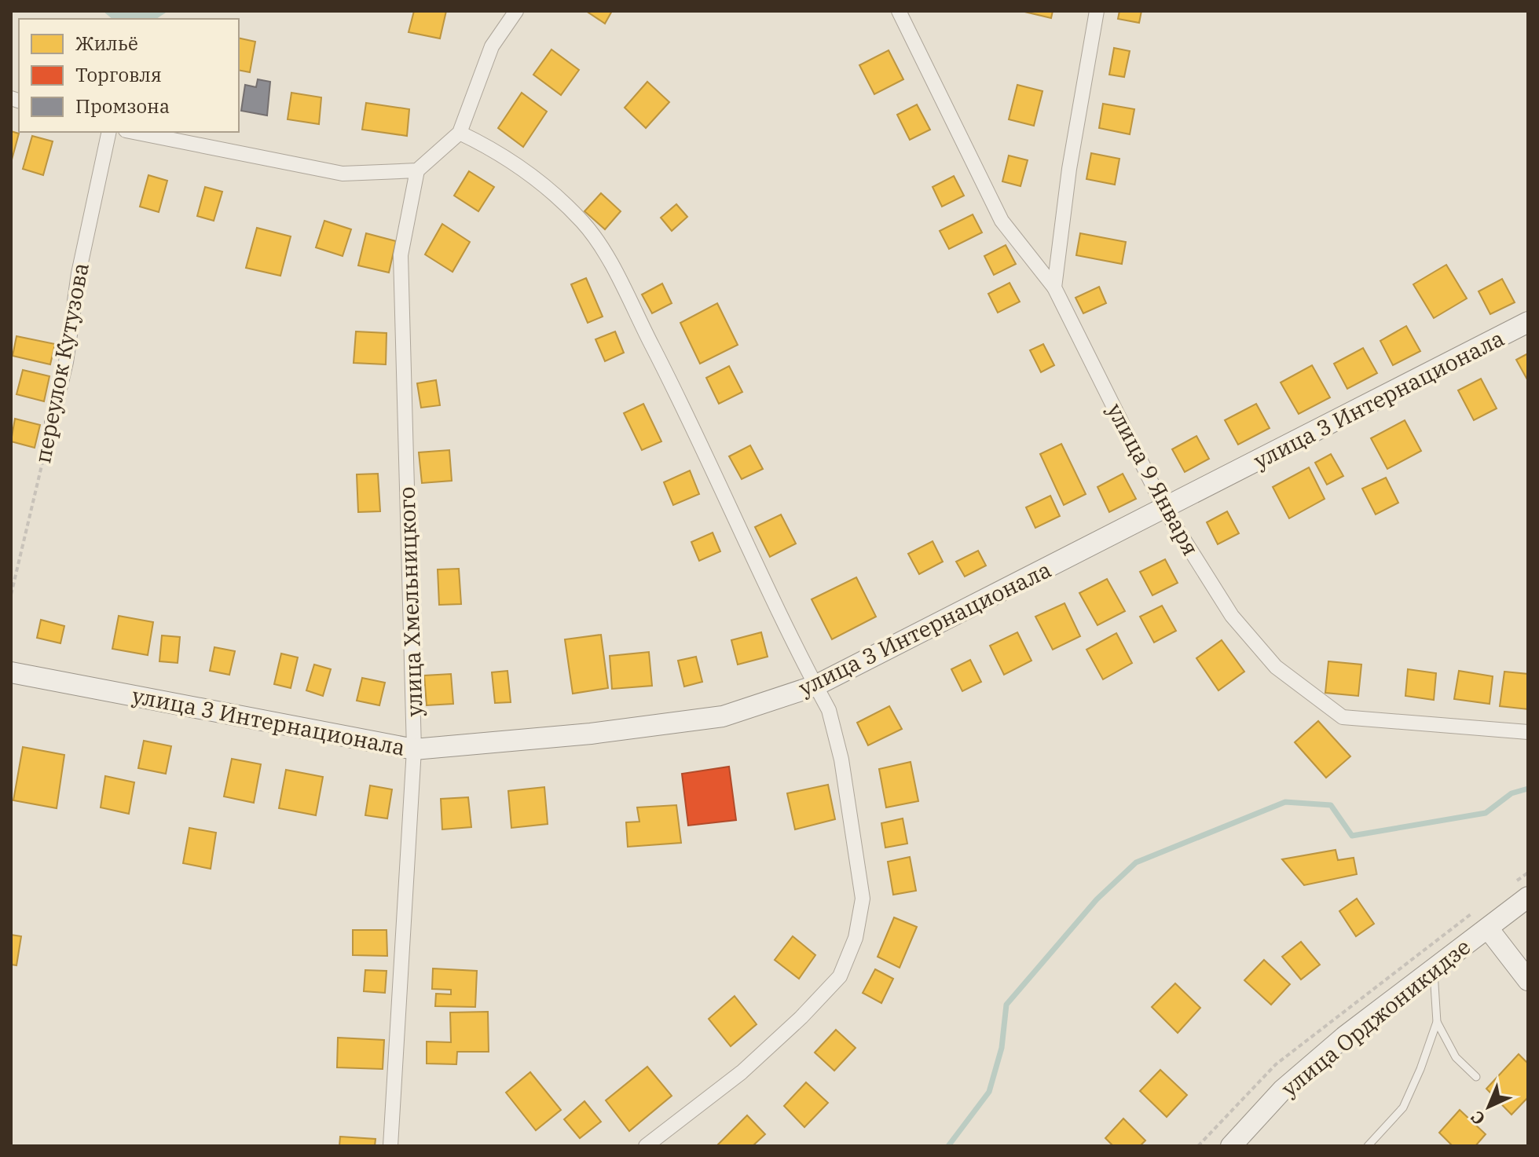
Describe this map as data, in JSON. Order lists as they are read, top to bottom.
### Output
{
  "streets": {
    "street": [
      "переулок Кутузова",
      "улица 3 Интернационала",
      "улица 9 Января",
      "улица Хмельницкого",
      "улица Орджоникидзе"
    ]
  },
  "crossings": [
    ["улица 3 Интернационала", "улица 9 Января"],
    ["улица 3 Интернационала", "улица Хмельницкого"]
  ],
  "legend": ["Жильё", "Торговля", "Промзона"],
  "north": "bottom left"
}
